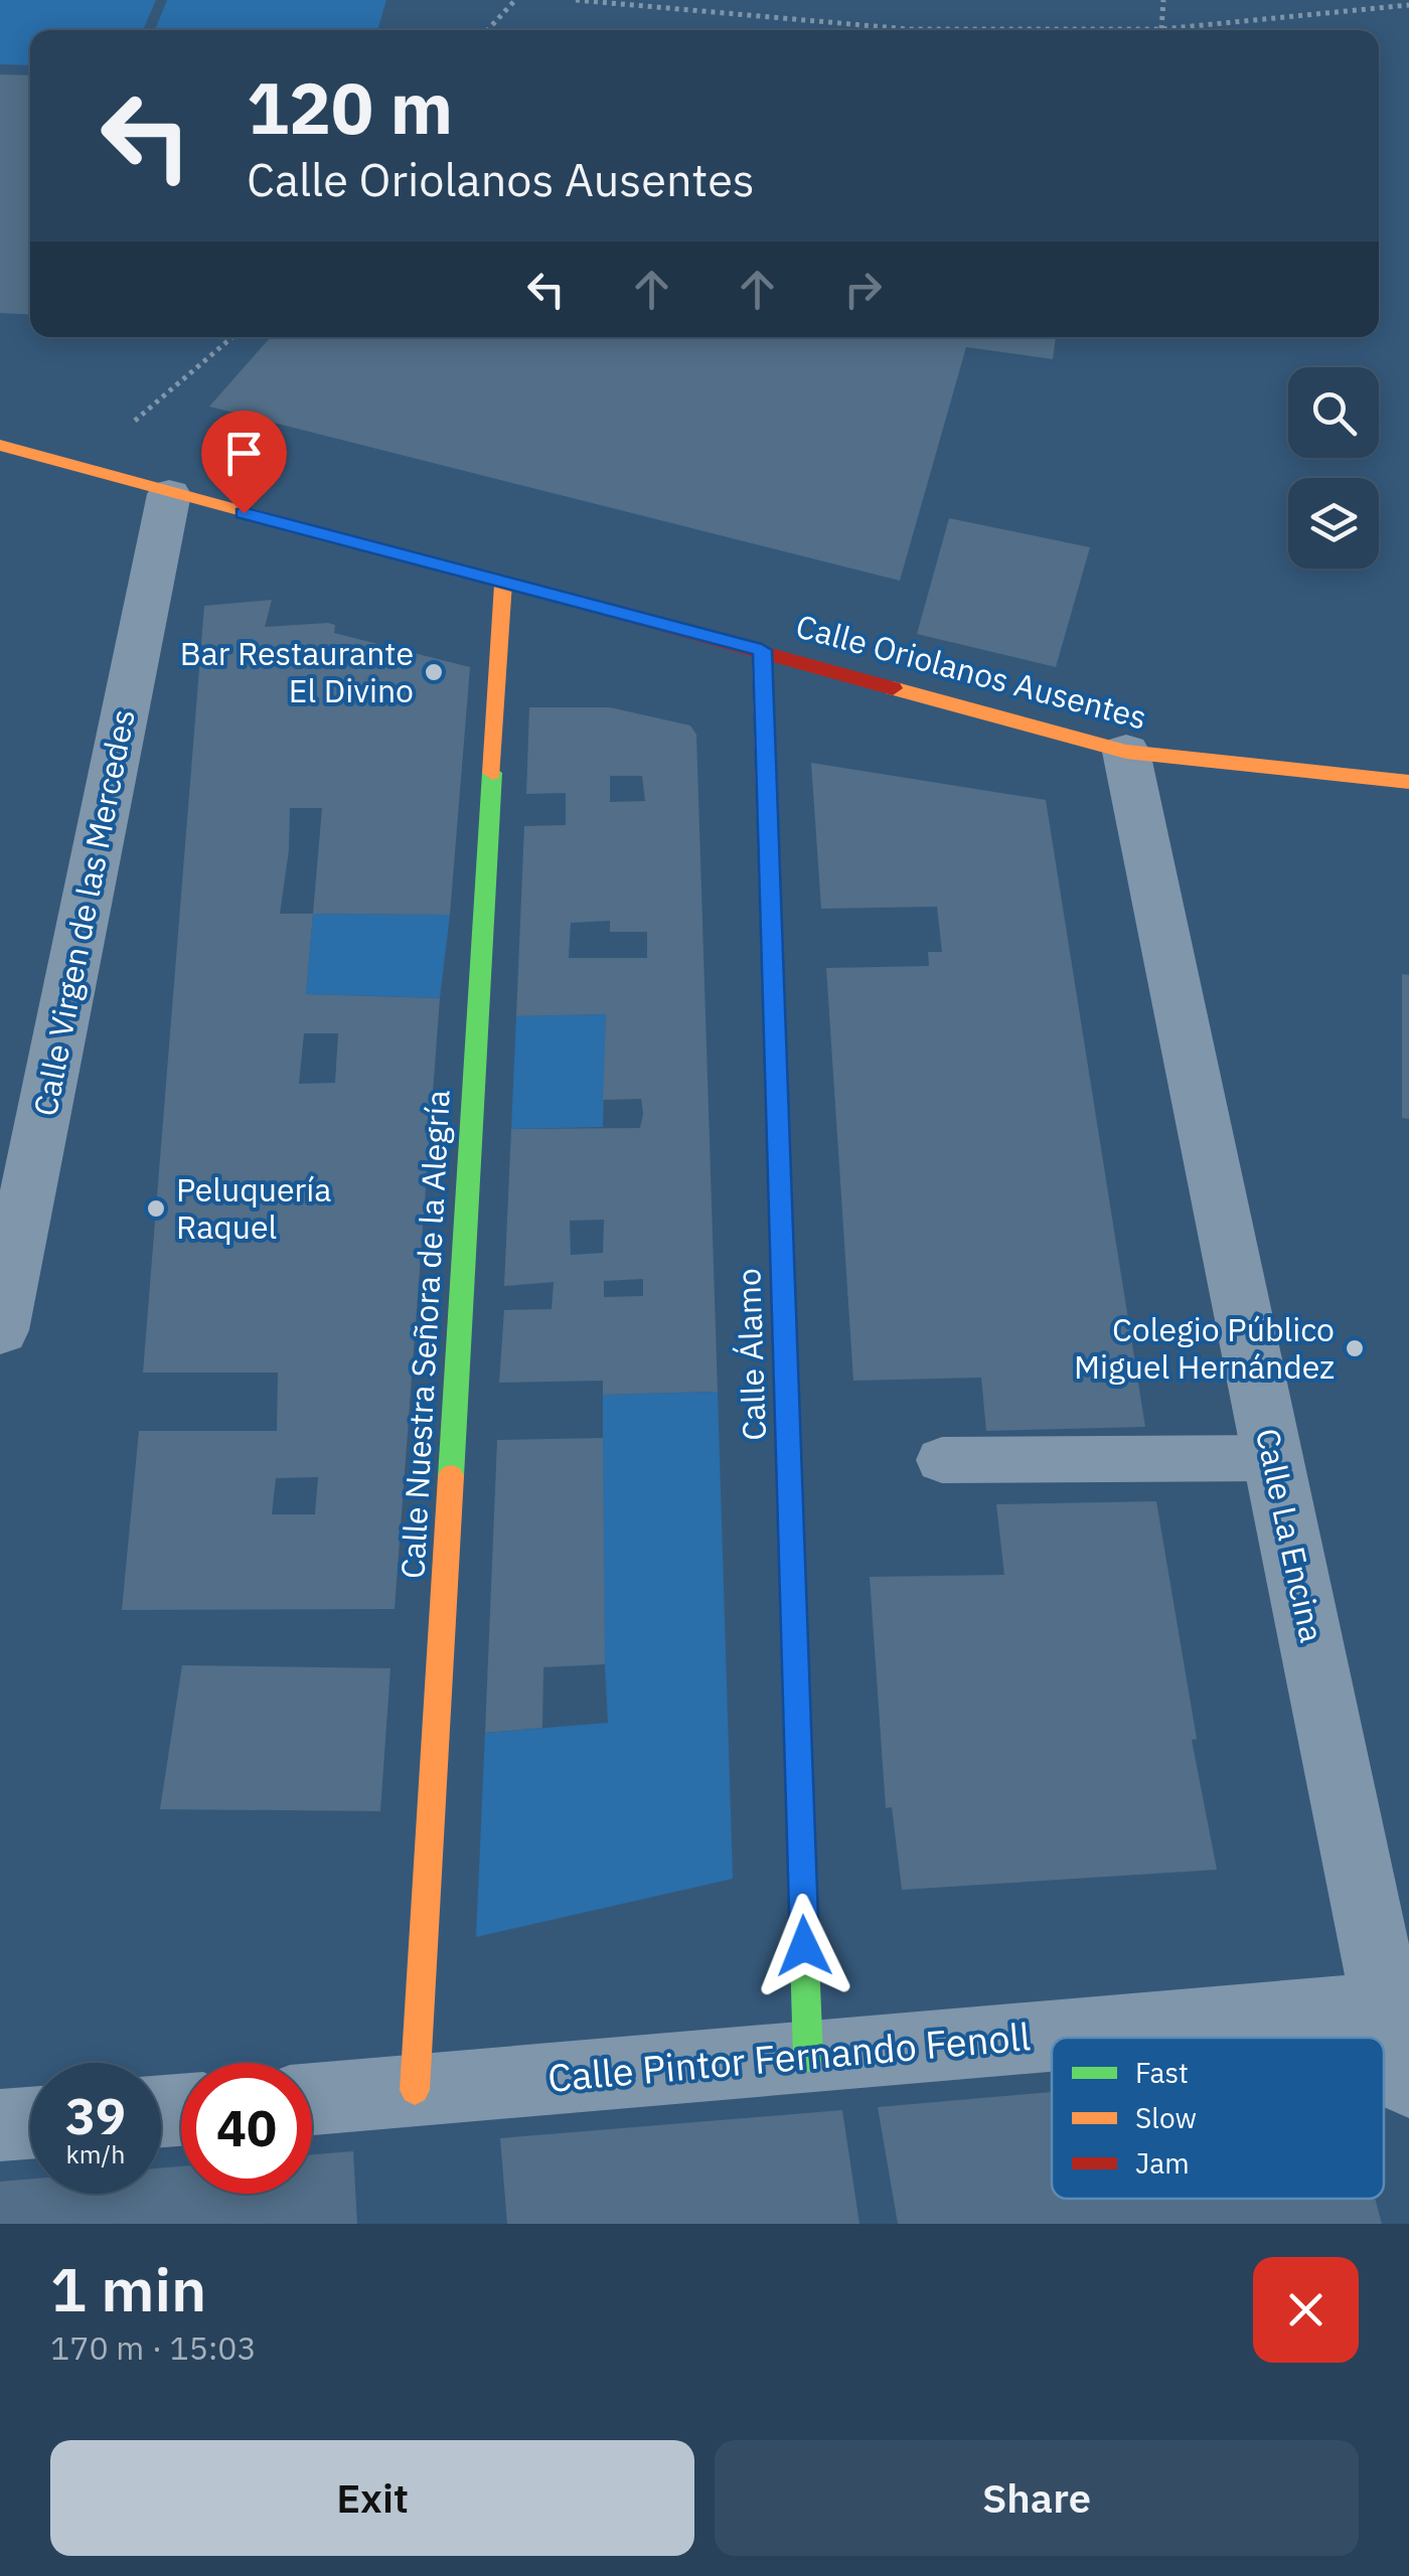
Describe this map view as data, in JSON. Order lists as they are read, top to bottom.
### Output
{
  "streets": {
    "street": [
      "Calle Oriolanos Ausentes",
      "Calle Virgen de las Mercedes",
      "Calle Nuestra Señora de la Alegría",
      "Calle Álamo",
      "Calle La Encina",
      "Calle Pintor Fernando Fenoll"
    ]
  },
  "crossings": [
    ["Calle Oriolanos Ausentes", "Calle Virgen de las Mercedes"],
    ["Calle Oriolanos Ausentes", "Calle Nuestra Señora de la Alegría"],
    ["Calle Oriolanos Ausentes", "Calle Álamo"],
    ["Calle Oriolanos Ausentes", "Calle La Encina"],
    ["Calle Nuestra Señora de la Alegría", "Calle Pintor Fernando Fenoll"],
    ["Calle Álamo", "Calle Pintor Fernando Fenoll"],
    ["Calle La Encina", "Calle Pintor Fernando Fenoll"]
  ],
  "places": ["Bar Restaurante El Divino", "Peluquería Raquel", "Colegio Público Miguel Hernández"],
  "legend": ["Fast", "Slow", "Jam"],
  "page": {
    "turn": ["120 m", "Calle Oriolanos Ausentes"],
    "speed": "39 km/h",
    "limit": "40",
    "heading": ["1 min", "170 m · 15:03"],
    "buttons": ["Exit", "Share"]
  }
}
